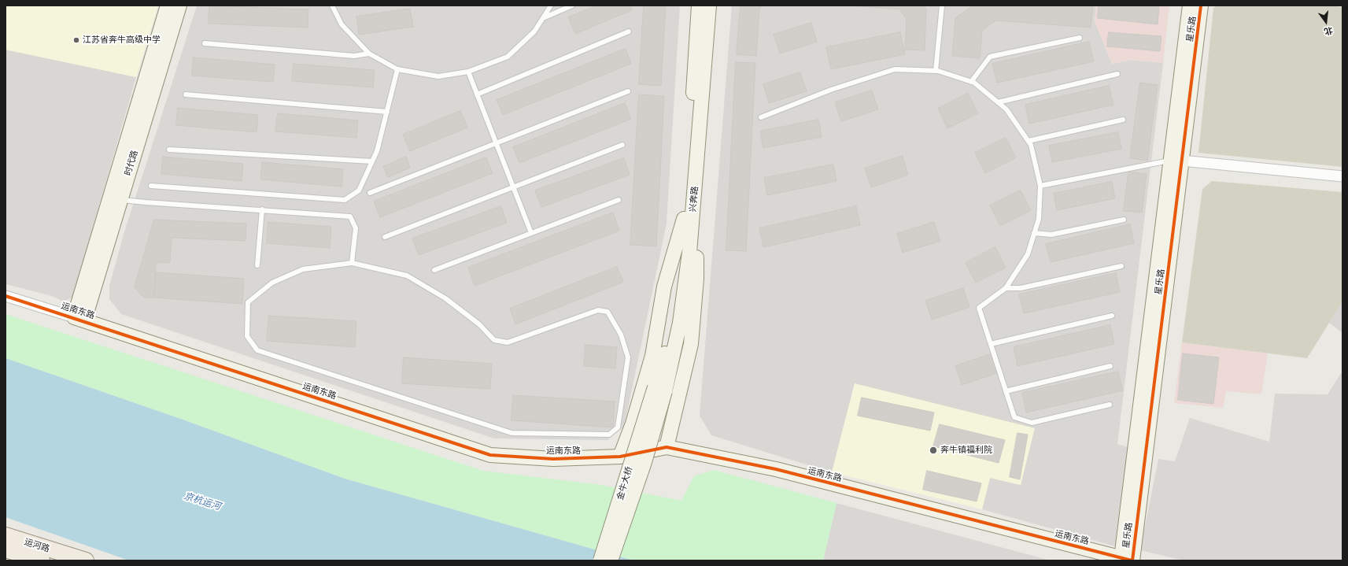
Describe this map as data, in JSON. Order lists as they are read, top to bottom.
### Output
{
  "streets": {
    "main road": ["运河路"],
    "street": [
      "星乐路",
      "时代路",
      "兴奔路",
      "运南东路",
      "金牛大桥"
    ]
  },
  "crossings": [
    ["星乐路", "运南东路"],
    ["时代路", "运南东路"],
    ["兴奔路", "金牛大桥"]
  ],
  "water": ["京杭运河"],
  "places": ["江苏省奔牛高级中学", "奔牛镇福利院"],
  "north": "bottom"
}
